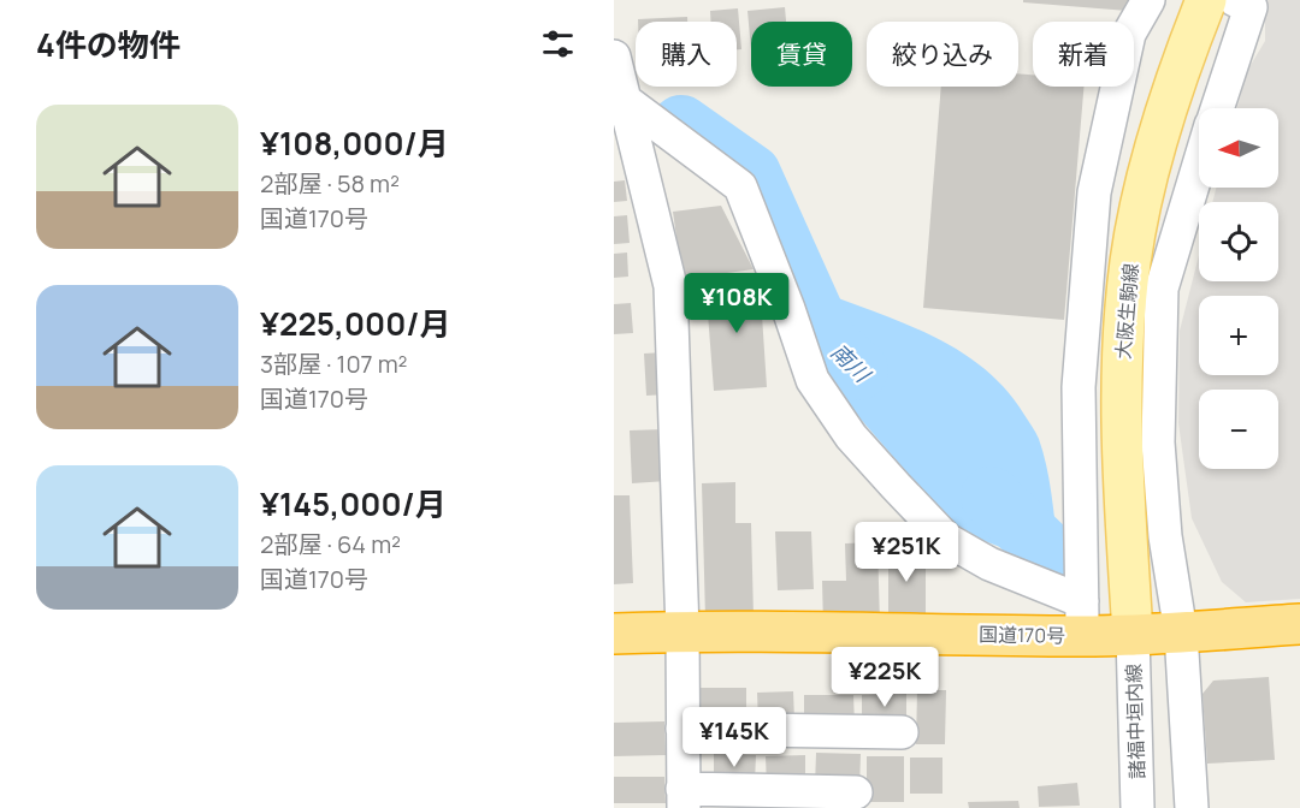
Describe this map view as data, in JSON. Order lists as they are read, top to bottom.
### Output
{
  "streets": {
    "highway": ["国道170号"],
    "main road": ["大阪生駒線"],
    "street": ["諸福中垣内線"]
  },
  "crossings": [
    ["大阪生駒線", "国道170号"],
    ["大阪生駒線", "諸福中垣内線"],
    ["国道170号", "諸福中垣内線"]
  ],
  "water": ["南川"],
  "north": "left",
  "page": {
    "heading": "4件の物件",
    "chip": [
      "購入",
      "賃貸",
      "絞り込み",
      "新着"
    ],
    "list": [
      {
        "name": "¥108,000/月",
        "note": "2部屋 · 58 m² · 国道170号"
      },
      {
        "name": "¥225,000/月",
        "note": "3部屋 · 107 m² · 国道170号"
      },
      {
        "name": "¥145,000/月",
        "note": "2部屋 · 64 m² · 国道170号"
      }
    ],
    "map_buttons": ["+", "−"],
    "price": [
      "¥108K",
      "¥251K",
      "¥225K",
      "¥145K"
    ]
  }
}
